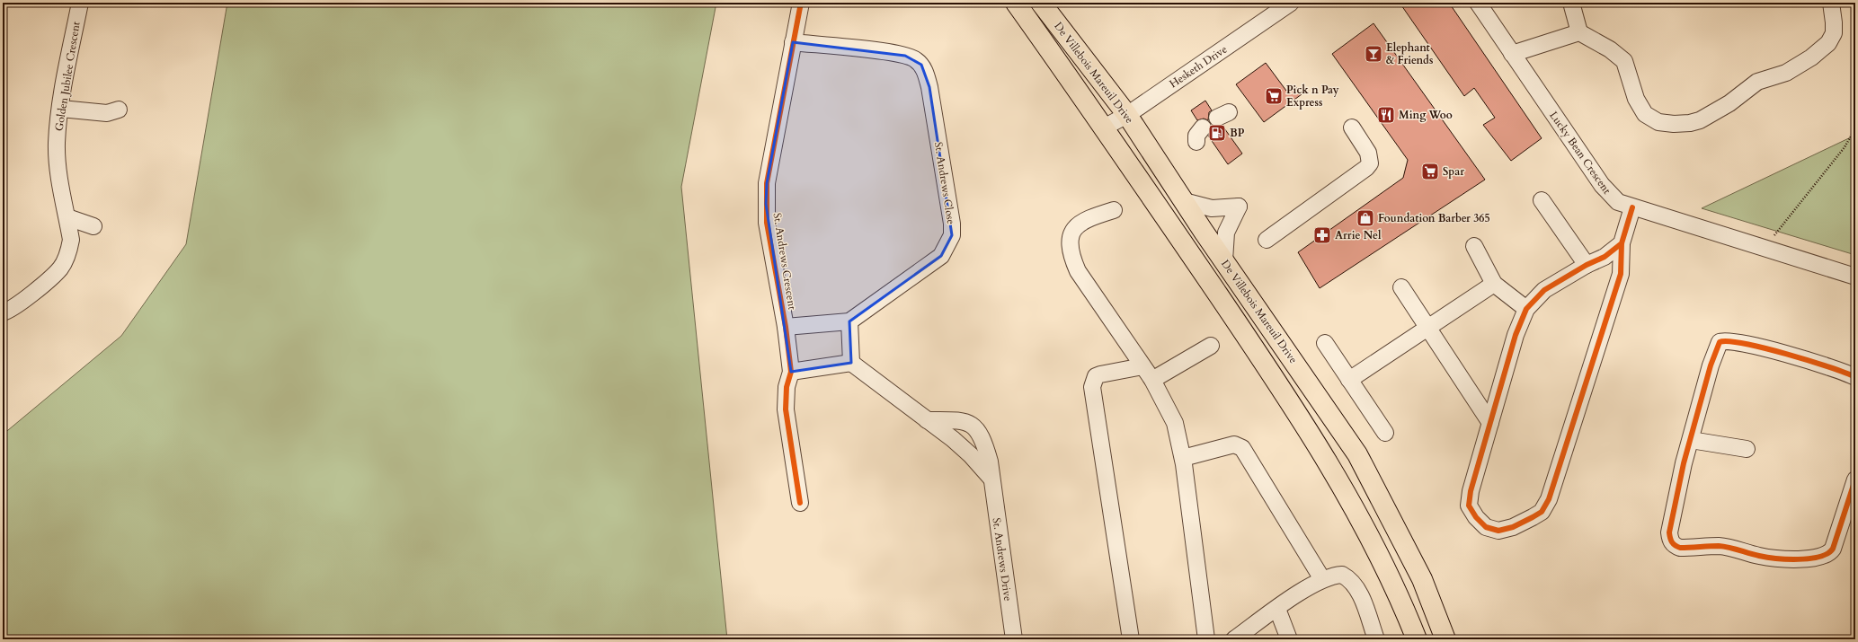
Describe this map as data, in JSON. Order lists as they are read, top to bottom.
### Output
{
  "streets": {
    "main road": ["De Villebois Mareuil Drive"],
    "street": [
      "Hesketh Drive",
      "Golden Jubilee Crescent",
      "Lucky Bean Crescent",
      "St. Andrews Close",
      "St. Andrews Crescent",
      "St. Andrews Drive"
    ]
  },
  "crossings": [
    ["Hesketh Drive", "De Villebois Mareuil Drive"],
    ["St. Andrews Close", "St. Andrews Crescent"]
  ],
  "places": {
    "bar": ["Elephant & Friends"],
    "supermarket": ["Pick n Pay Express", "Spar"],
    "restaurant": ["Ming Woo"],
    "fuel station": ["BP"],
    "shop": ["Foundation Barber 365"],
    "pharmacy": ["Arrie Nel"]
  }
}
